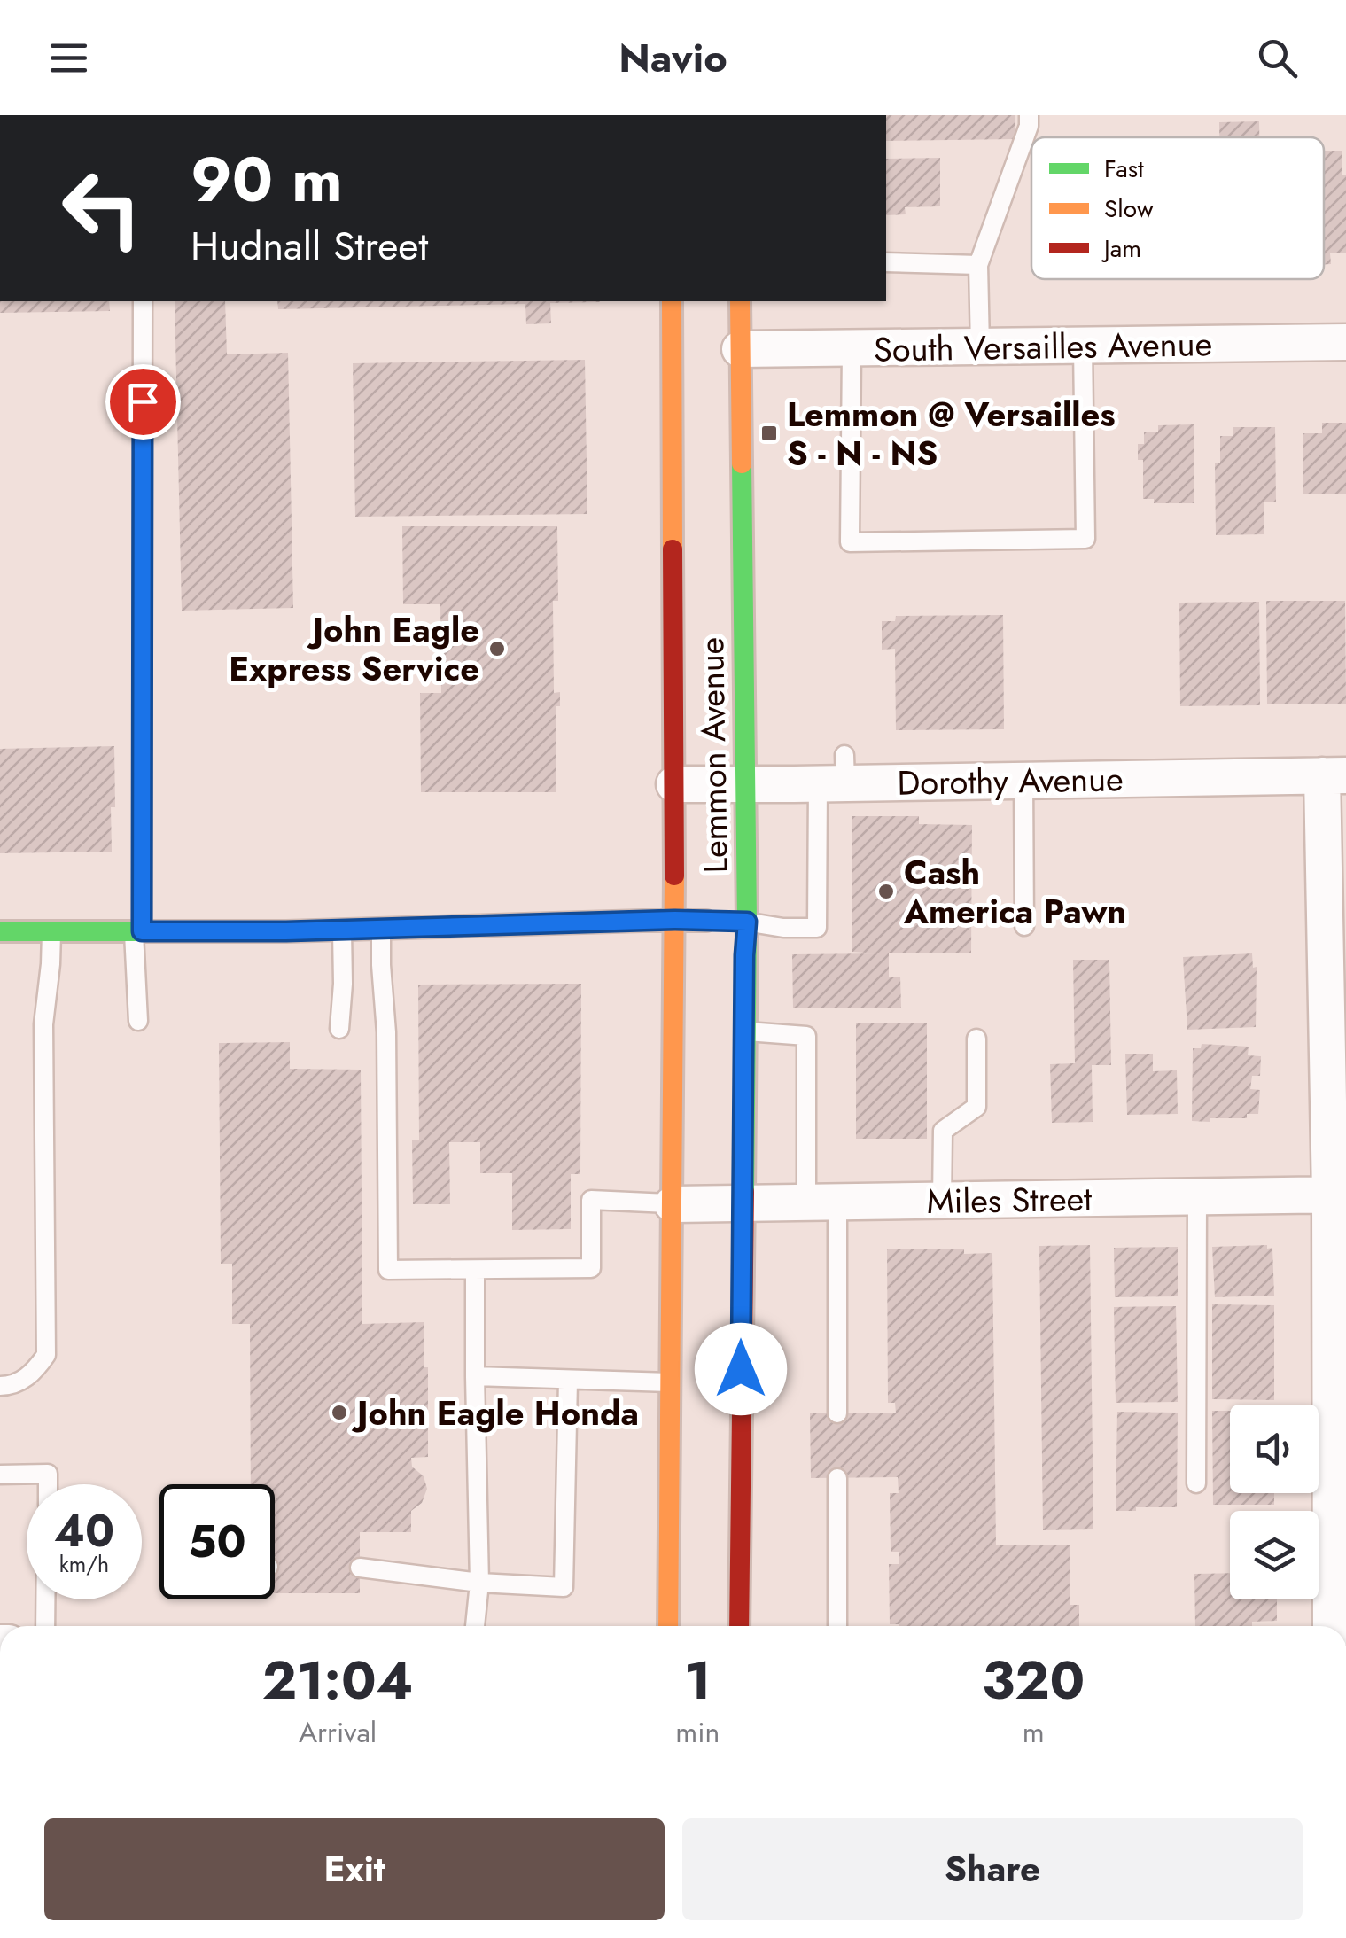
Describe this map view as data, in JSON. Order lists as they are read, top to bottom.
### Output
{
  "streets": {
    "main road": ["Lemmon Avenue"],
    "street": ["South Versailles Avenue", "Dorothy Avenue", "Miles Street"]
  },
  "crossings": [
    ["South Versailles Avenue", "Lemmon Avenue"],
    ["Lemmon Avenue", "Dorothy Avenue"],
    ["Lemmon Avenue", "Miles Street"]
  ],
  "places": {
    "transit": ["Lemmon @ Versailles S - N - NS"],
    "other": ["John Eagle Express Service", "Cash America Pawn", "John Eagle Honda"]
  },
  "legend": ["Fast", "Slow", "Jam"],
  "page": {
    "header": "Navio",
    "turn": ["90 m", "Hudnall Street"],
    "speed": "40 km/h",
    "limit": "50",
    "eta": [
      "21:04",
      "Arrival",
      "1",
      "min",
      "320",
      "m"
    ],
    "buttons": ["Exit", "Share"]
  }
}
